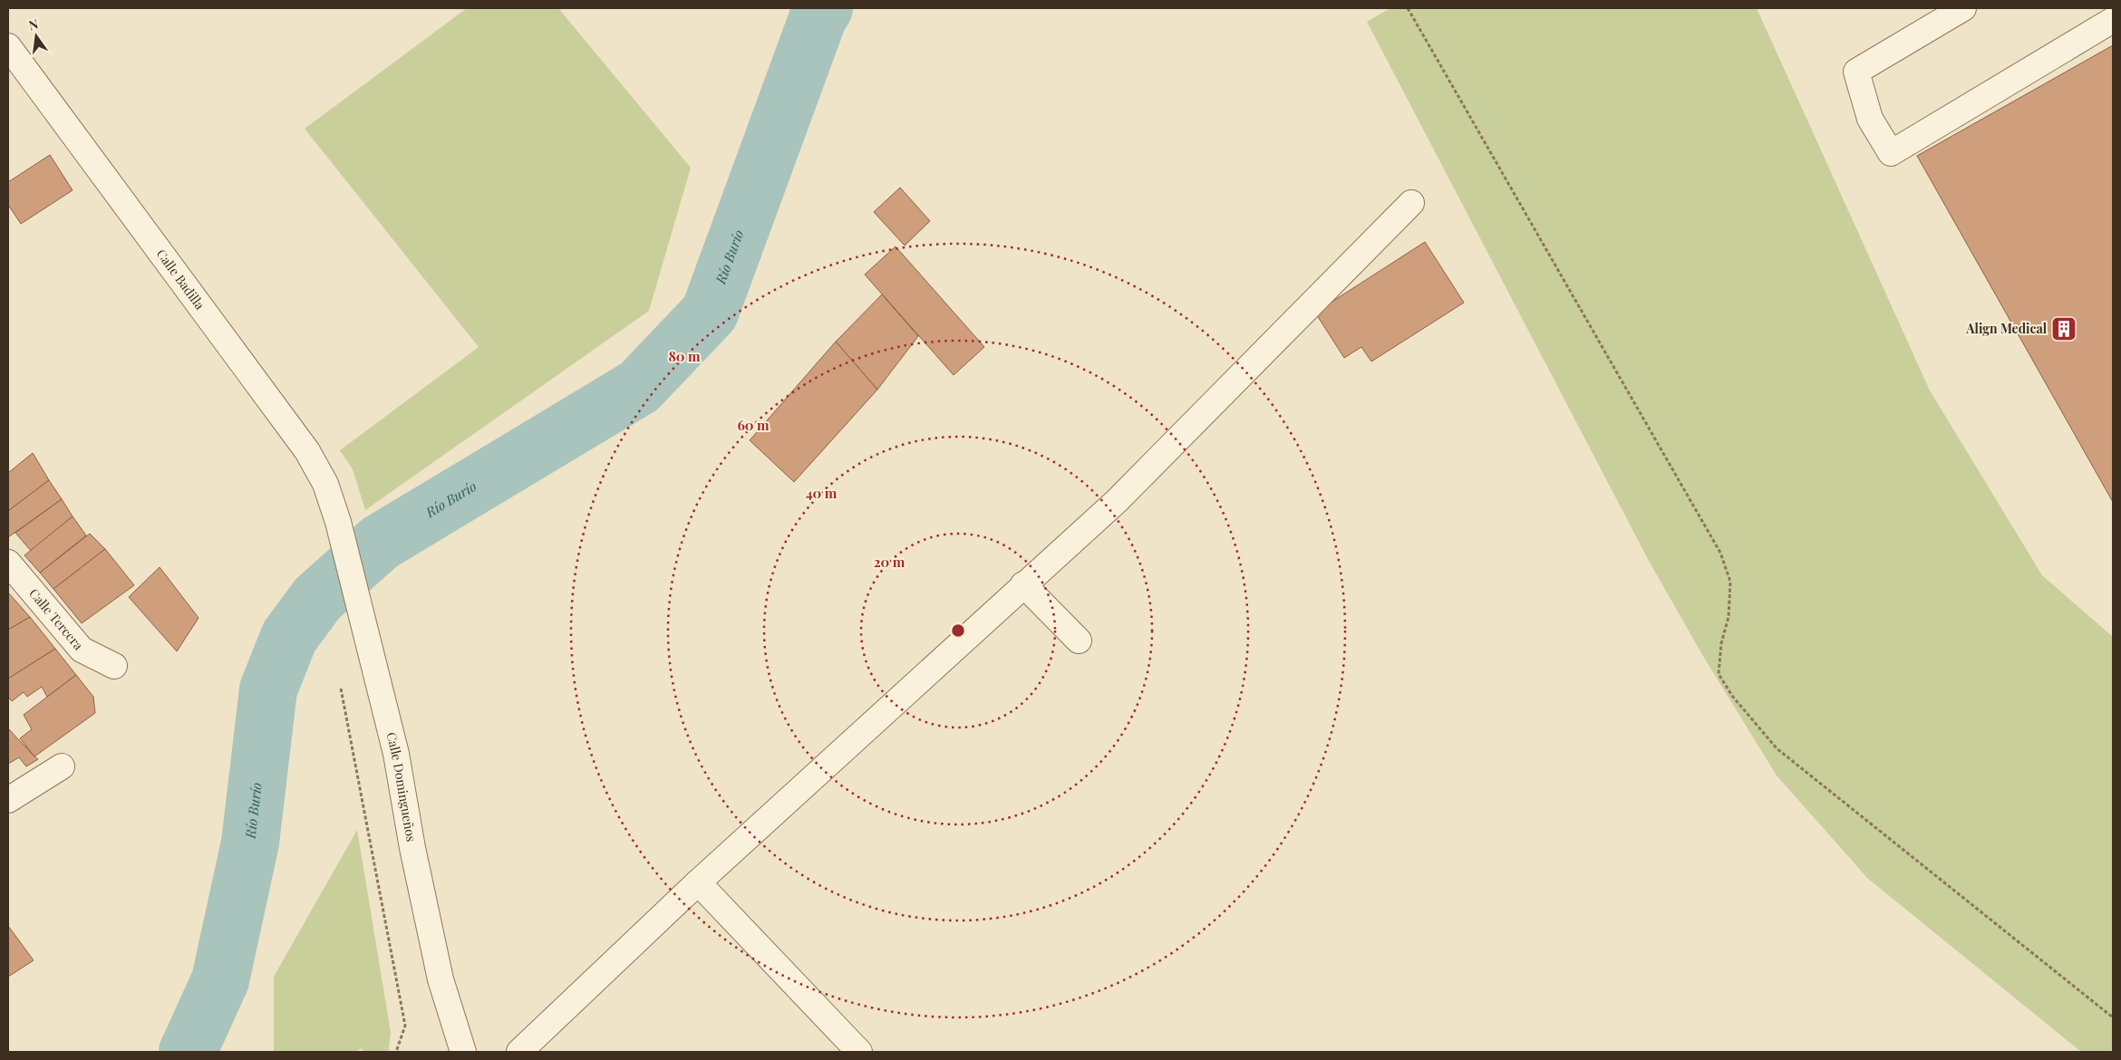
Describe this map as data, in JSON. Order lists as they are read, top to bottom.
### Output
{
  "streets": {
    "street": ["Calle Badilla", "Calle Tercera", "Calle Domingueños"]
  },
  "crossings": [
    ["Calle Badilla", "Calle Domingueños"]
  ],
  "water": ["Río Burío"],
  "places": {
    "building": ["Align Medical"]
  },
  "north": "top",
  "rings": [
    "80 m",
    "60 m",
    "40 m",
    "20 m"
  ]
}
